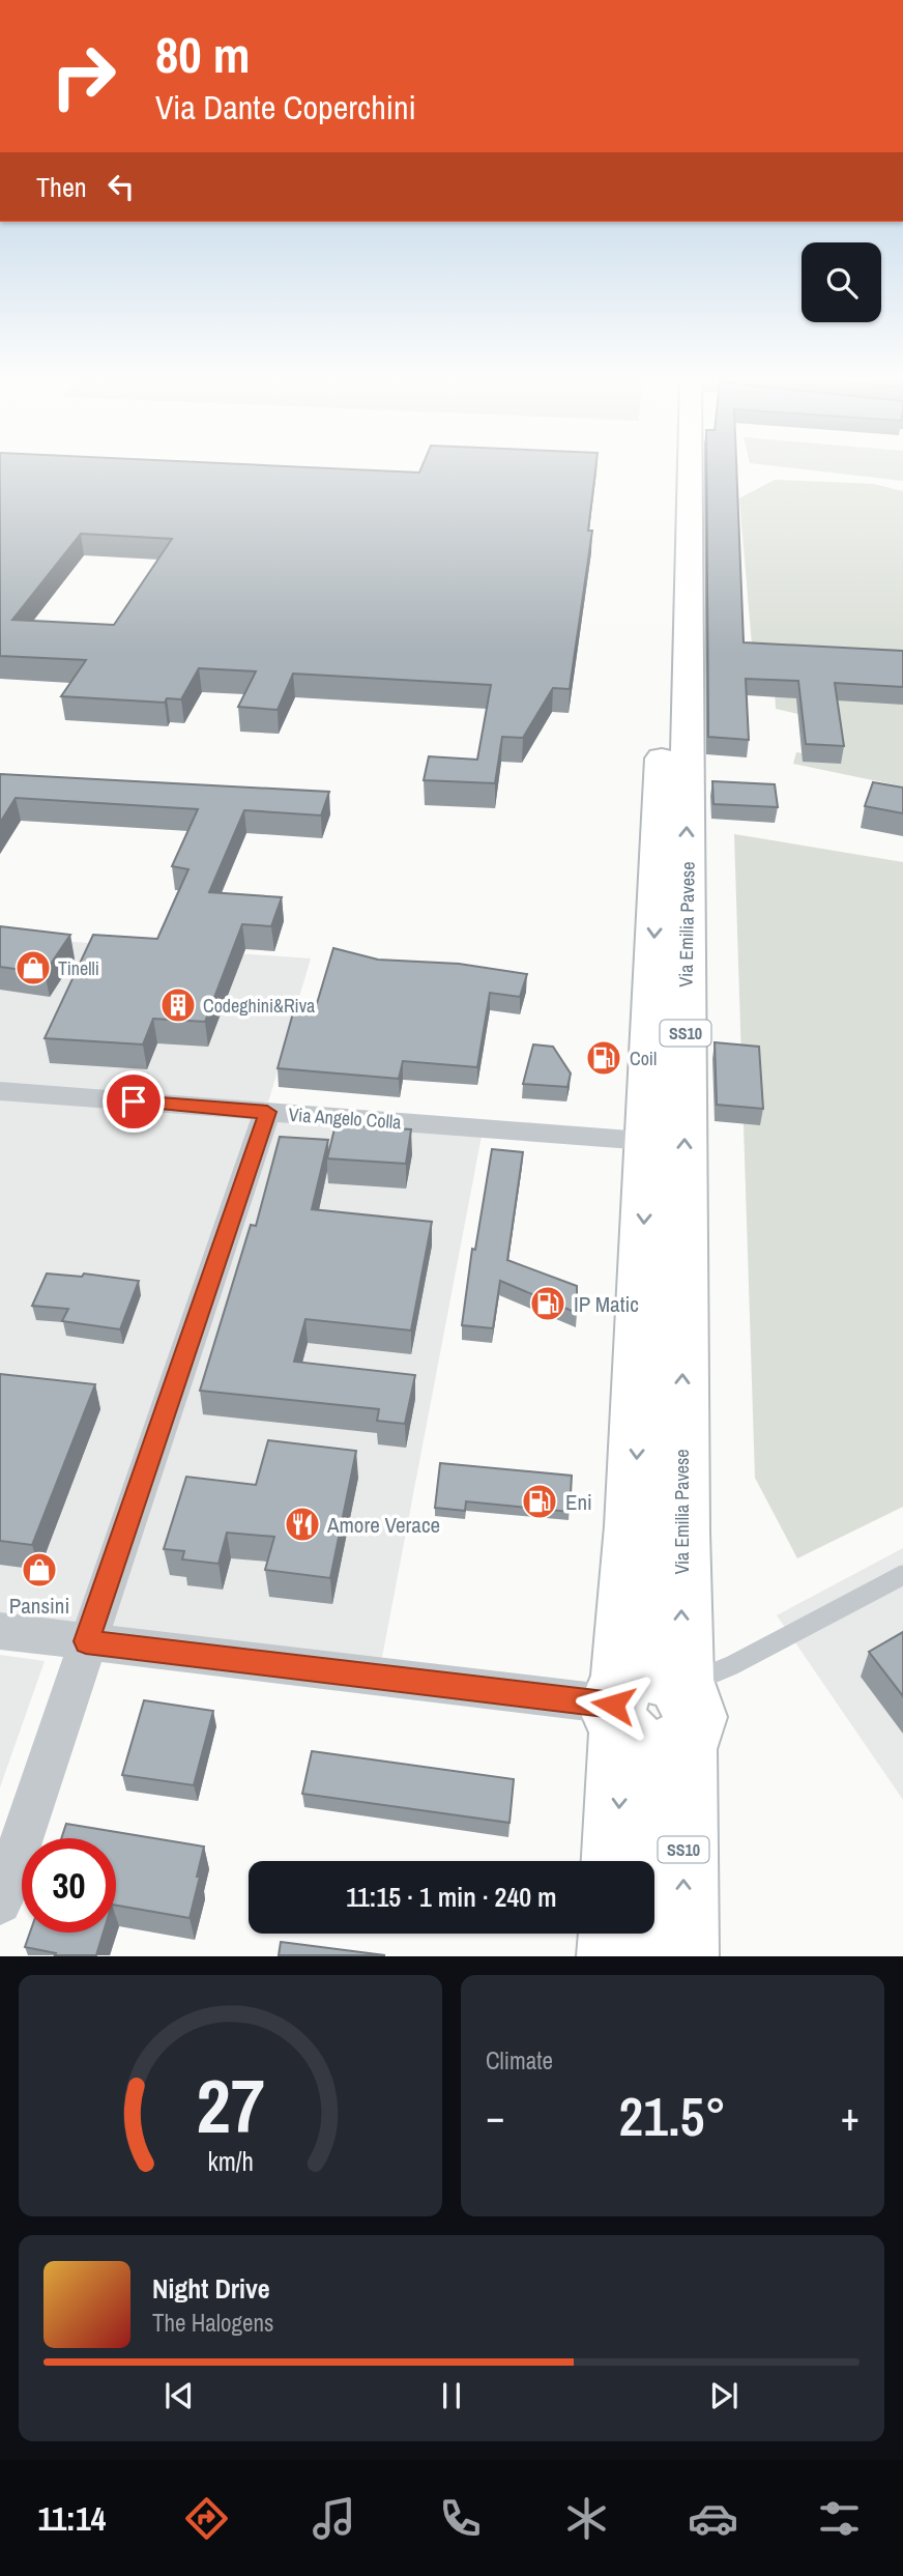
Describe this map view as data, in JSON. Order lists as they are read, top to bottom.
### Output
{
  "streets": {
    "main road": ["Via Emilia Pavese", "SS10"],
    "street": ["Via Angelo Colla"]
  },
  "crossings": [
    ["Via Emilia Pavese", "Via Angelo Colla"]
  ],
  "places": {
    "shop": ["Tinelli", "Pansini"],
    "building": ["Codeghini&Riva"],
    "fuel station": ["Coil", "IP Matic", "Eni"],
    "restaurant": ["Amore Verace"]
  },
  "page": {
    "turn": ["80 m", "Via Dante Coperchini"],
    "then": "Then",
    "limit": "30",
    "trip": "11:15 · 1 min · 240 m",
    "tile": "Climate",
    "heat": ["−", "21.5°", "+"],
    "song": ["Night Drive", "The Halogens"],
    "tabs": "11:14",
    "gauge": ["27", "km/h"]
  }
}
